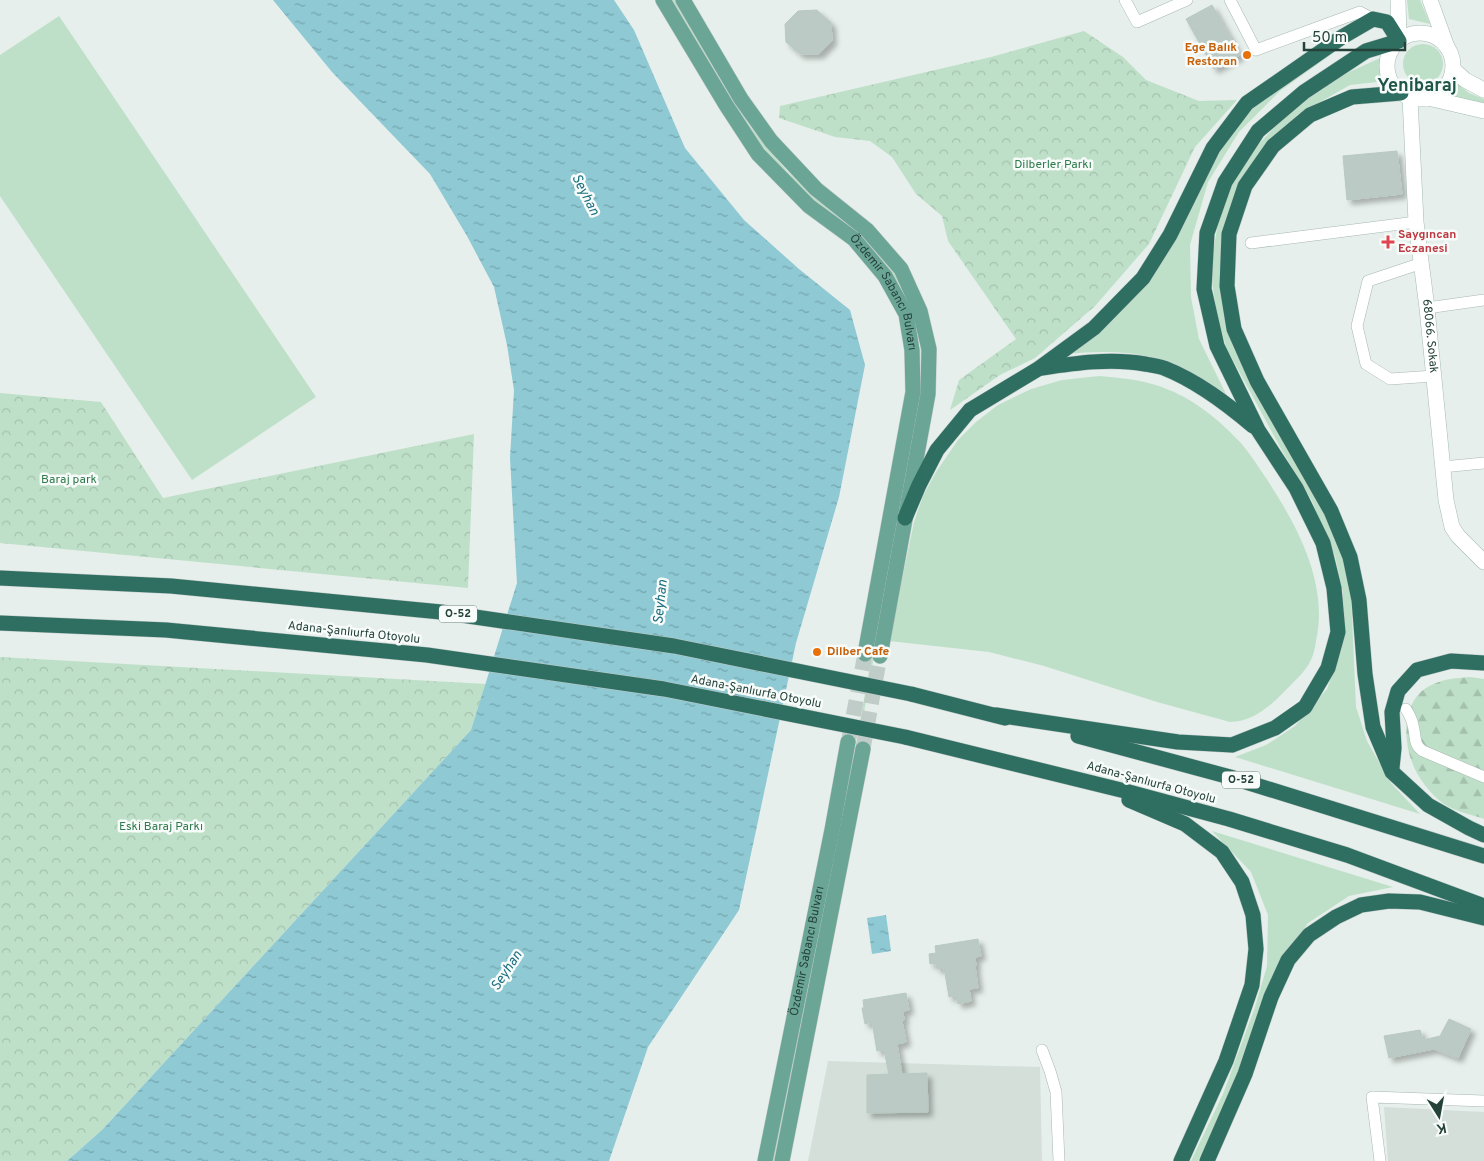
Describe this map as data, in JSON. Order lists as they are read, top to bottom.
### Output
{
  "streets": {
    "highway": ["O-52", "Adana-Şanlıurfa Otoyolu"],
    "main road": ["Özdemir Sabancı Bulvarı", "68066. Sokak"]
  },
  "districts": ["Yenibaraj"],
  "water": ["Seyhan"],
  "parks": ["Dilberler Parkı", "Baraj park", "Eski Baraj Parkı"],
  "places": {
    "other": ["Ege Balık Restoran", "Dilber Cafe"],
    "health": ["Saygıncan Eczanesi"]
  },
  "scale_bar": "50 m",
  "north": "bottom"
}
